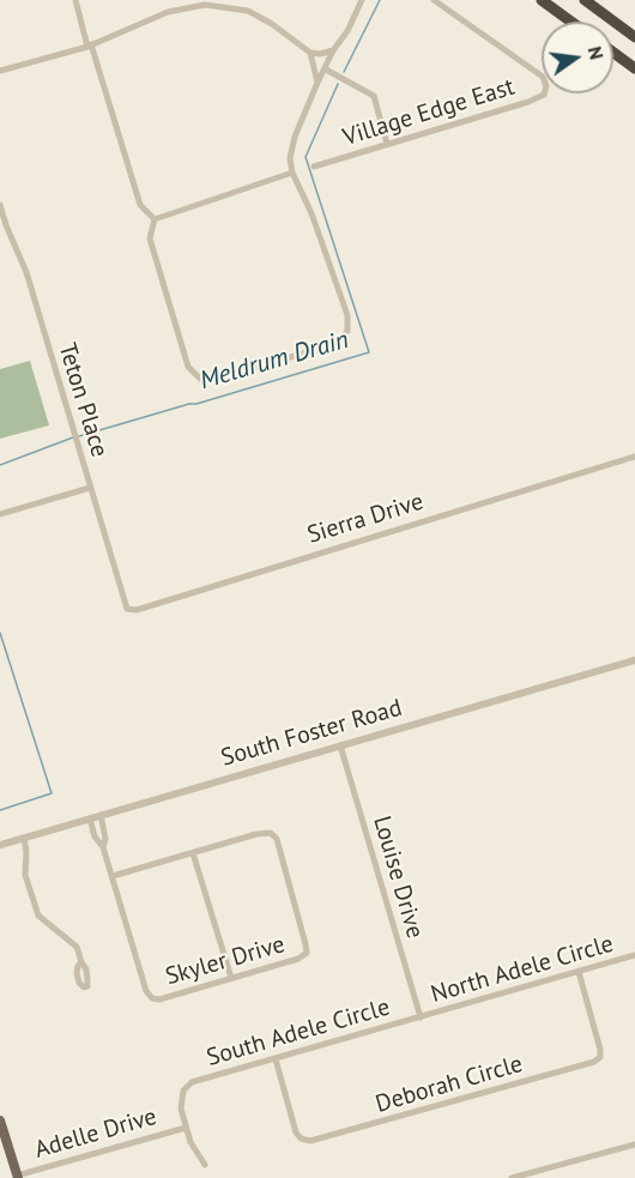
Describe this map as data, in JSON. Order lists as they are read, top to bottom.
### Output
{
  "streets": {
    "street": [
      "Village Edge East",
      "Teton Place",
      "Sierra Drive",
      "South Foster Road",
      "Louise Drive",
      "Skyler Drive",
      "North Adele Circle",
      "South Adele Circle",
      "Deborah Circle",
      "Adelle Drive"
    ]
  },
  "crossings": [
    ["Teton Place", "Sierra Drive"],
    ["South Foster Road", "Louise Drive"],
    ["Louise Drive", "North Adele Circle"],
    ["Louise Drive", "South Adele Circle"],
    ["North Adele Circle", "South Adele Circle"],
    ["North Adele Circle", "Deborah Circle"],
    ["South Adele Circle", "Deborah Circle"],
    ["South Adele Circle", "Adelle Drive"]
  ],
  "water": ["Meldrum Drain"],
  "north": "right"
}
